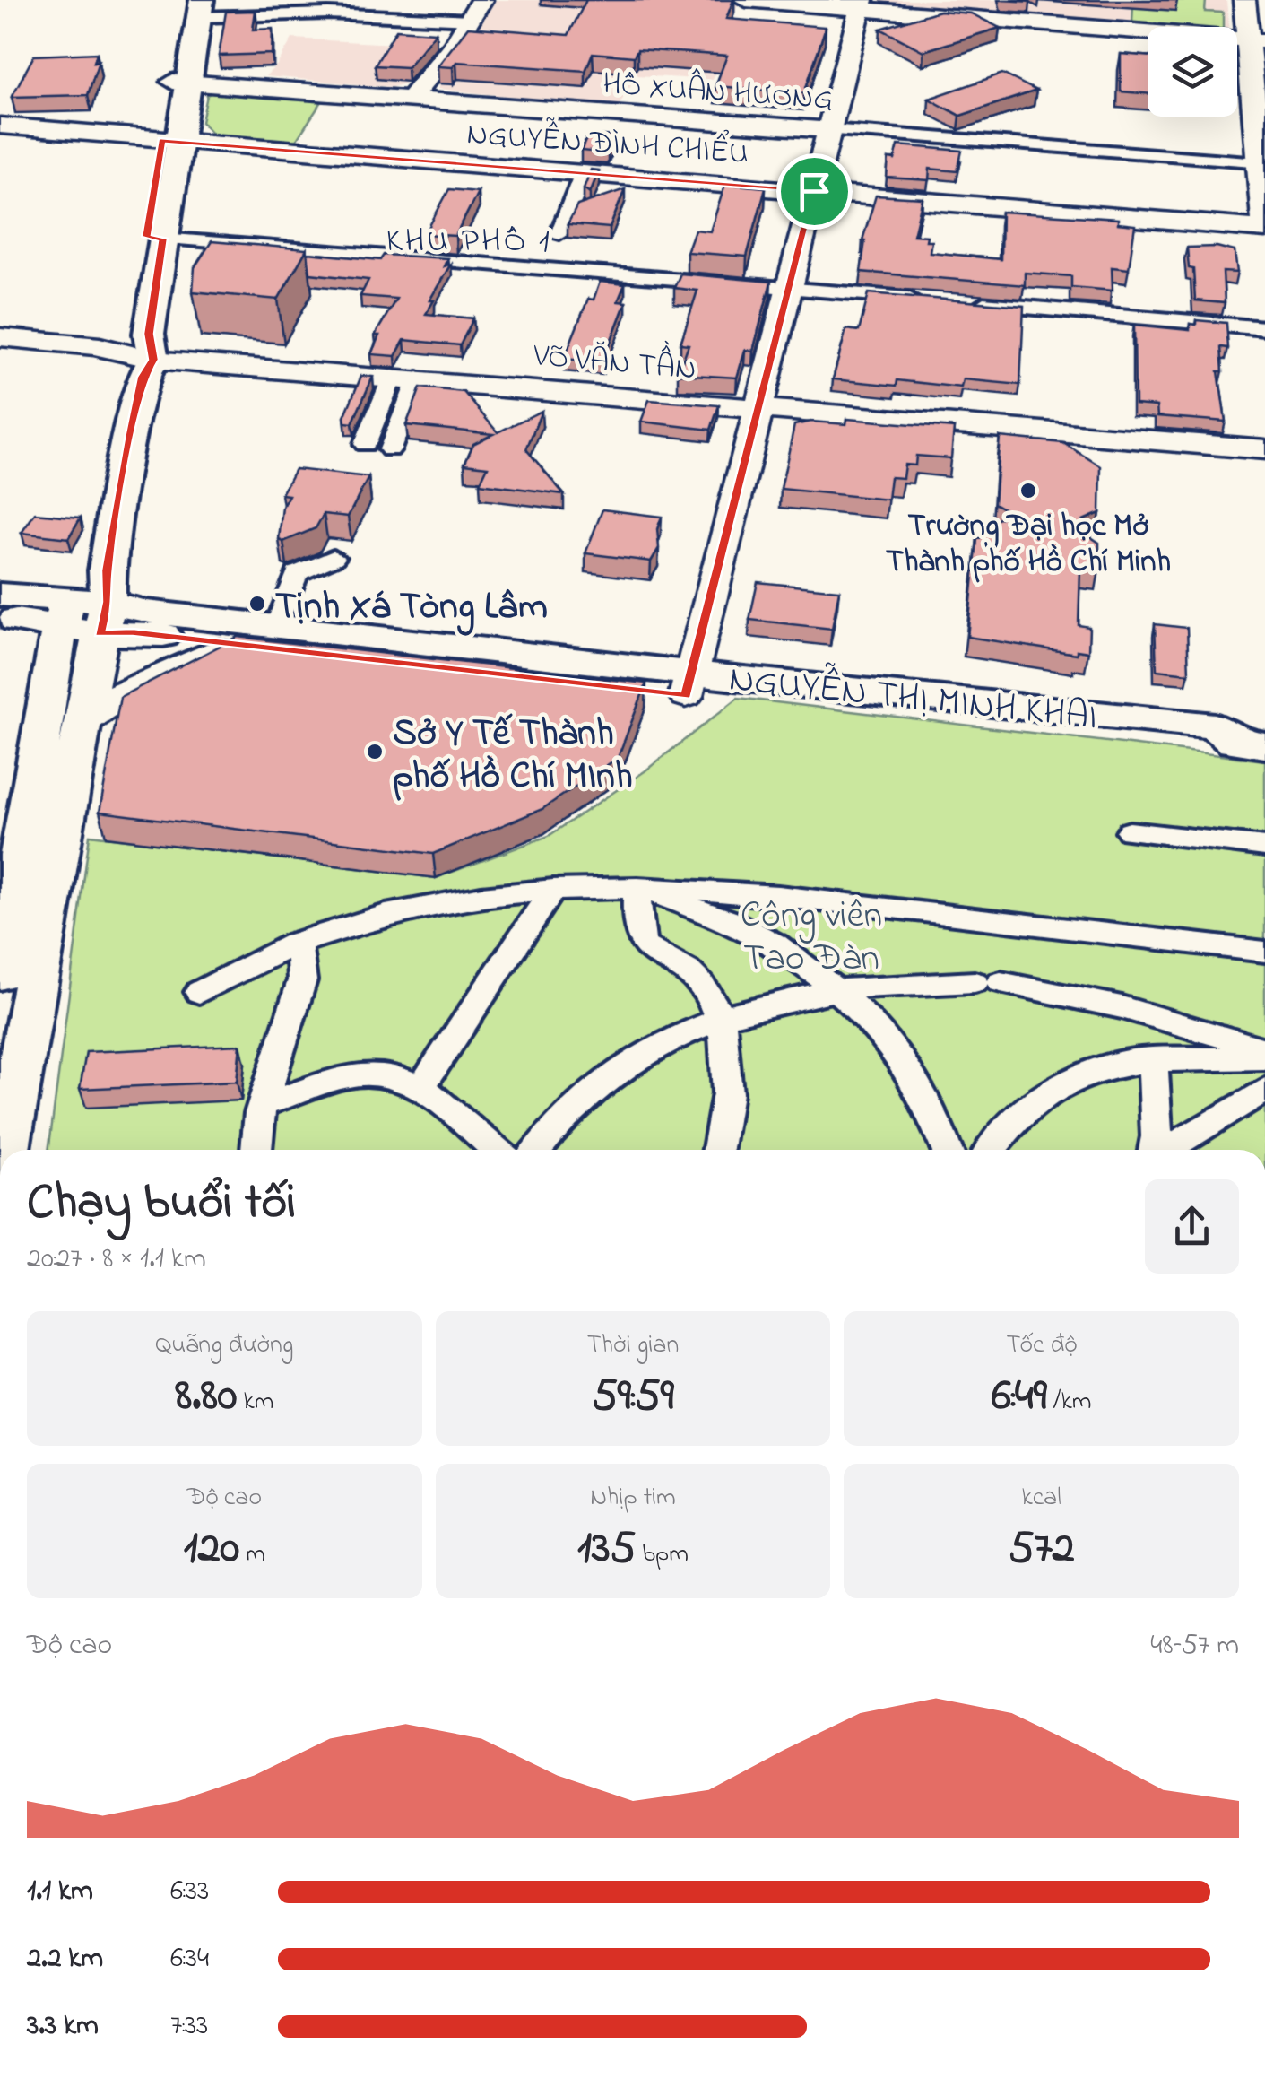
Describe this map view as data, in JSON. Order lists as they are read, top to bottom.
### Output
{
  "streets": {
    "main road": ["NGUYỄN THỊ MINH KHAI"],
    "street": ["HỒ XUÂN HƯƠNG", "NGUYỄN ĐÌNH CHIỂU", "VÕ VĂN TẦN"]
  },
  "districts": ["KHU PHỐ 1"],
  "parks": ["Công viên Tao Đàn"],
  "places": ["Trường Đại học Mở Thành phố Hồ Chí Minh", "Tịnh Xá Tòng Lâm", "Sở Y Tế Thành phố Hồ Chí MInh"],
  "page": {
    "heading": ["Chạy buổi tối", "20:27 · 8 × 1.1 km"],
    "stats": [
      ["Quãng đường", "8.80 km"],
      ["Thời gian", "59:59"],
      ["Tốc độ", "6:49 /km"],
      ["Độ cao", "120 m"],
      ["Nhịp tim", "135 bpm"],
      ["kcal", "572"]
    ],
    "chart": ["Độ cao", "48–57 m"],
    "list": [
      {
        "name": "1.1 km",
        "note": "6:33"
      },
      {
        "name": "2.2 km",
        "note": "6:34"
      },
      {
        "name": "3.3 km",
        "note": "7:33"
      }
    ]
  }
}
